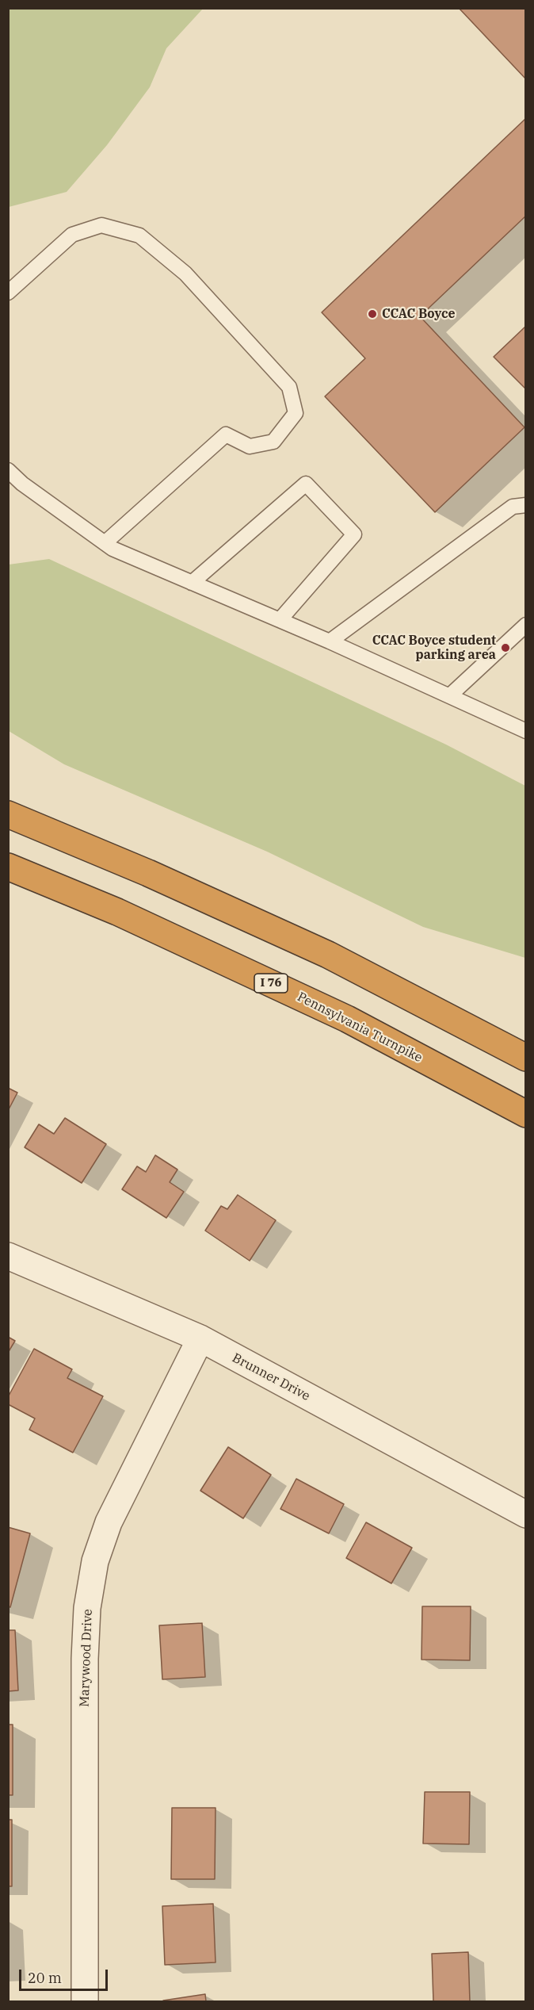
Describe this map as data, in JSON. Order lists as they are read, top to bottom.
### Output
{
  "streets": {
    "highway": ["I 76", "Pennsylvania Turnpike"],
    "street": ["Brunner Drive", "Marywood Drive"]
  },
  "crossings": [
    ["Brunner Drive", "Marywood Drive"]
  ],
  "places": ["CCAC Boyce", "CCAC Boyce student parking area"],
  "scale_bar": "20 m"
}
